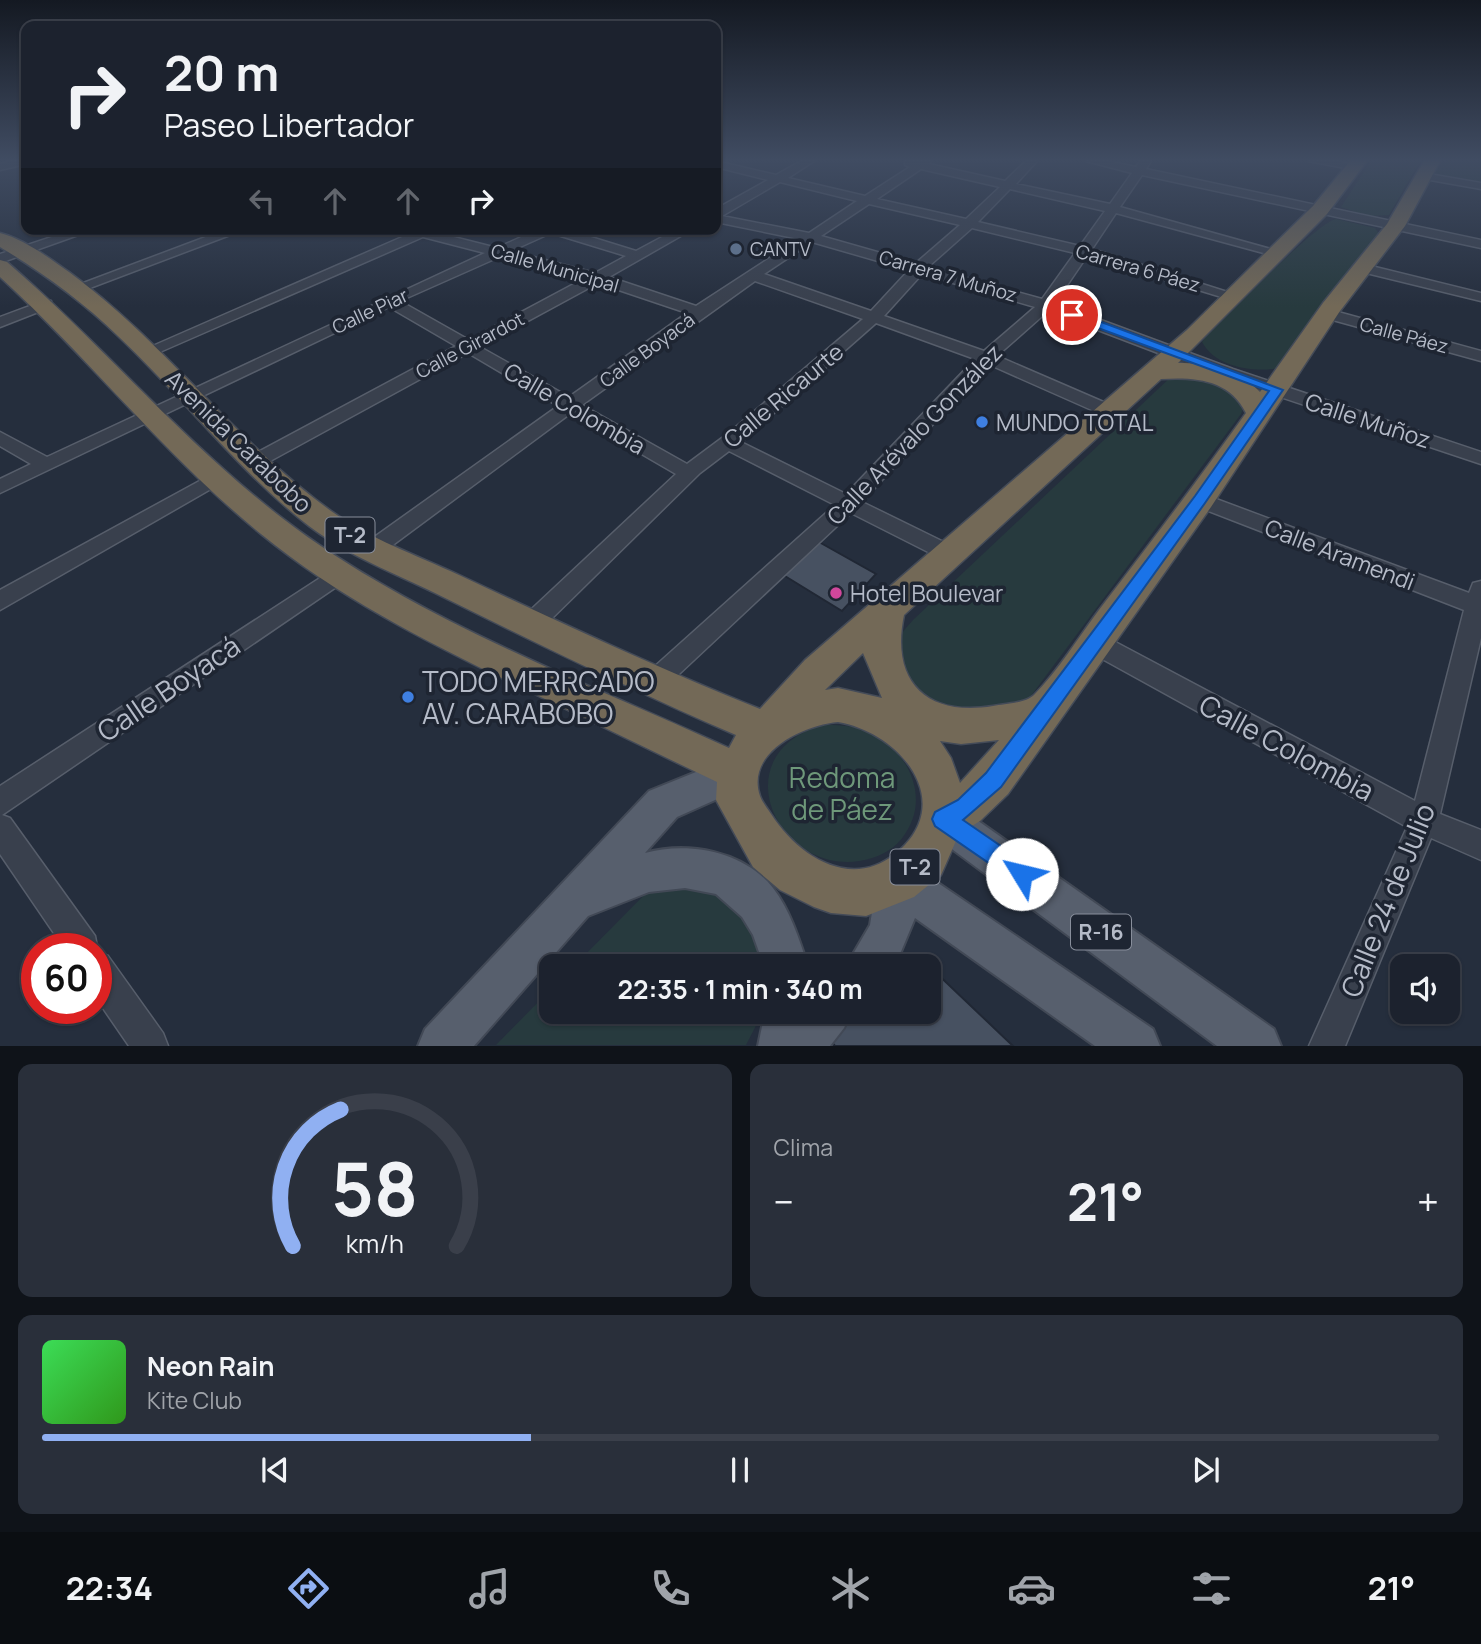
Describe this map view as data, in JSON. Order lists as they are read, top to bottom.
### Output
{
  "streets": {
    "highway": ["Avenida Carabobo", "T-2"],
    "main road": ["R-16"],
    "street": [
      "Calle Municipal",
      "Carrera 6 Páez",
      "Carrera 7 Muñoz",
      "Calle Piar",
      "Calle Páez",
      "Calle Girardot",
      "Calle Boyacá",
      "Calle Ricaurte",
      "Calle Colombia",
      "Calle Muñoz",
      "Calle Arévalo González",
      "Calle Aramendi",
      "Calle 24 de Julio"
    ]
  },
  "crossings": [
    ["Calle Municipal", "Calle Piar"],
    ["Calle Municipal", "Calle Girardot"],
    ["Calle Municipal", "Calle Boyacá"],
    ["Carrera 6 Páez", "Calle Ricaurte"],
    ["Carrera 6 Páez", "Calle Arévalo González"],
    ["Carrera 6 Páez", "T-2"],
    ["Carrera 7 Muñoz", "Calle Boyacá"],
    ["Carrera 7 Muñoz", "Calle Ricaurte"],
    ["Carrera 7 Muñoz", "Calle Arévalo González"],
    ["Carrera 7 Muñoz", "T-2"],
    ["Calle Piar", "Calle Colombia"],
    ["Calle Piar", "Avenida Carabobo"],
    ["Calle Páez", "T-2"],
    ["Calle Girardot", "Calle Colombia"],
    ["Calle Girardot", "Avenida Carabobo"],
    ["Calle Boyacá", "Calle Colombia"],
    ["Calle Boyacá", "Avenida Carabobo"],
    ["Calle Ricaurte", "Calle Colombia"],
    ["Calle Ricaurte", "Avenida Carabobo"],
    ["Calle Colombia", "T-2"],
    ["Calle Colombia", "Calle 24 de Julio"],
    ["Calle Muñoz", "T-2"],
    ["Calle Arévalo González", "Avenida Carabobo"],
    ["Avenida Carabobo", "T-2"],
    ["Avenida Carabobo", "R-16"],
    ["T-2", "Calle Aramendi"],
    ["T-2", "R-16"],
    ["Calle Aramendi", "Calle 24 de Julio"]
  ],
  "parks": ["Redoma de Páez"],
  "places": [
    "CANTV",
    "MUNDO TOTAL",
    "Hotel Boulevar",
    "TODO MERRCADO AV. CARABOBO"
  ],
  "page": {
    "turn": ["20 m", "Paseo Libertador"],
    "limit": "60",
    "trip": "22:35 · 1 min · 340 m",
    "tile": "Clima",
    "heat": ["−", "21°", "+"],
    "song": ["Neon Rain", "Kite Club"],
    "tabs": ["22:34", "21°"],
    "gauge": ["58", "km/h"]
  }
}
